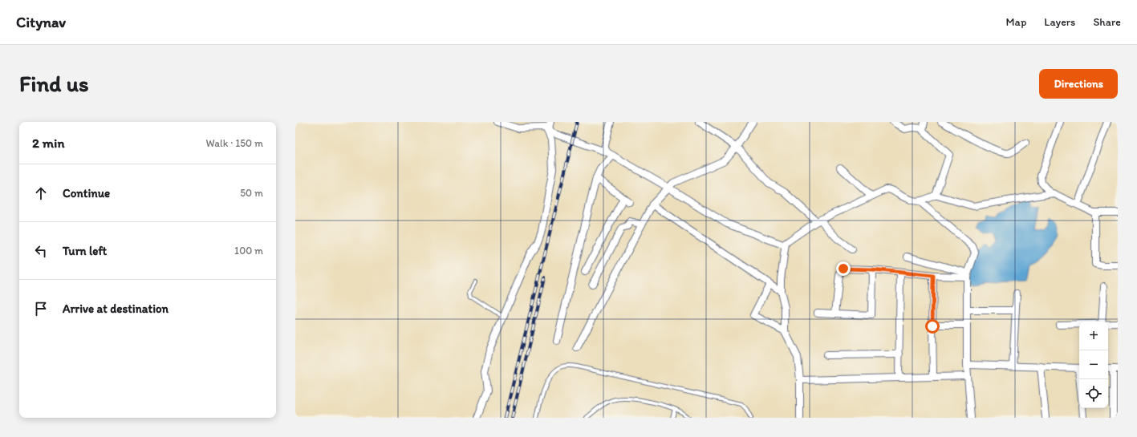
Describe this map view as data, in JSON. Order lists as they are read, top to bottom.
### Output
{
  "page": {
    "header": "Citynav",
    "nav": ["Map", "Layers", "Share"],
    "buttons": "Directions",
    "title": "Find us",
    "heading": ["2 min", "Walk · 150 m"],
    "list": [
      ["Continue", "50 m"],
      ["Turn left", "100 m"],
      "Arrive at destination"
    ],
    "map_buttons": ["+", "−"]
  }
}
